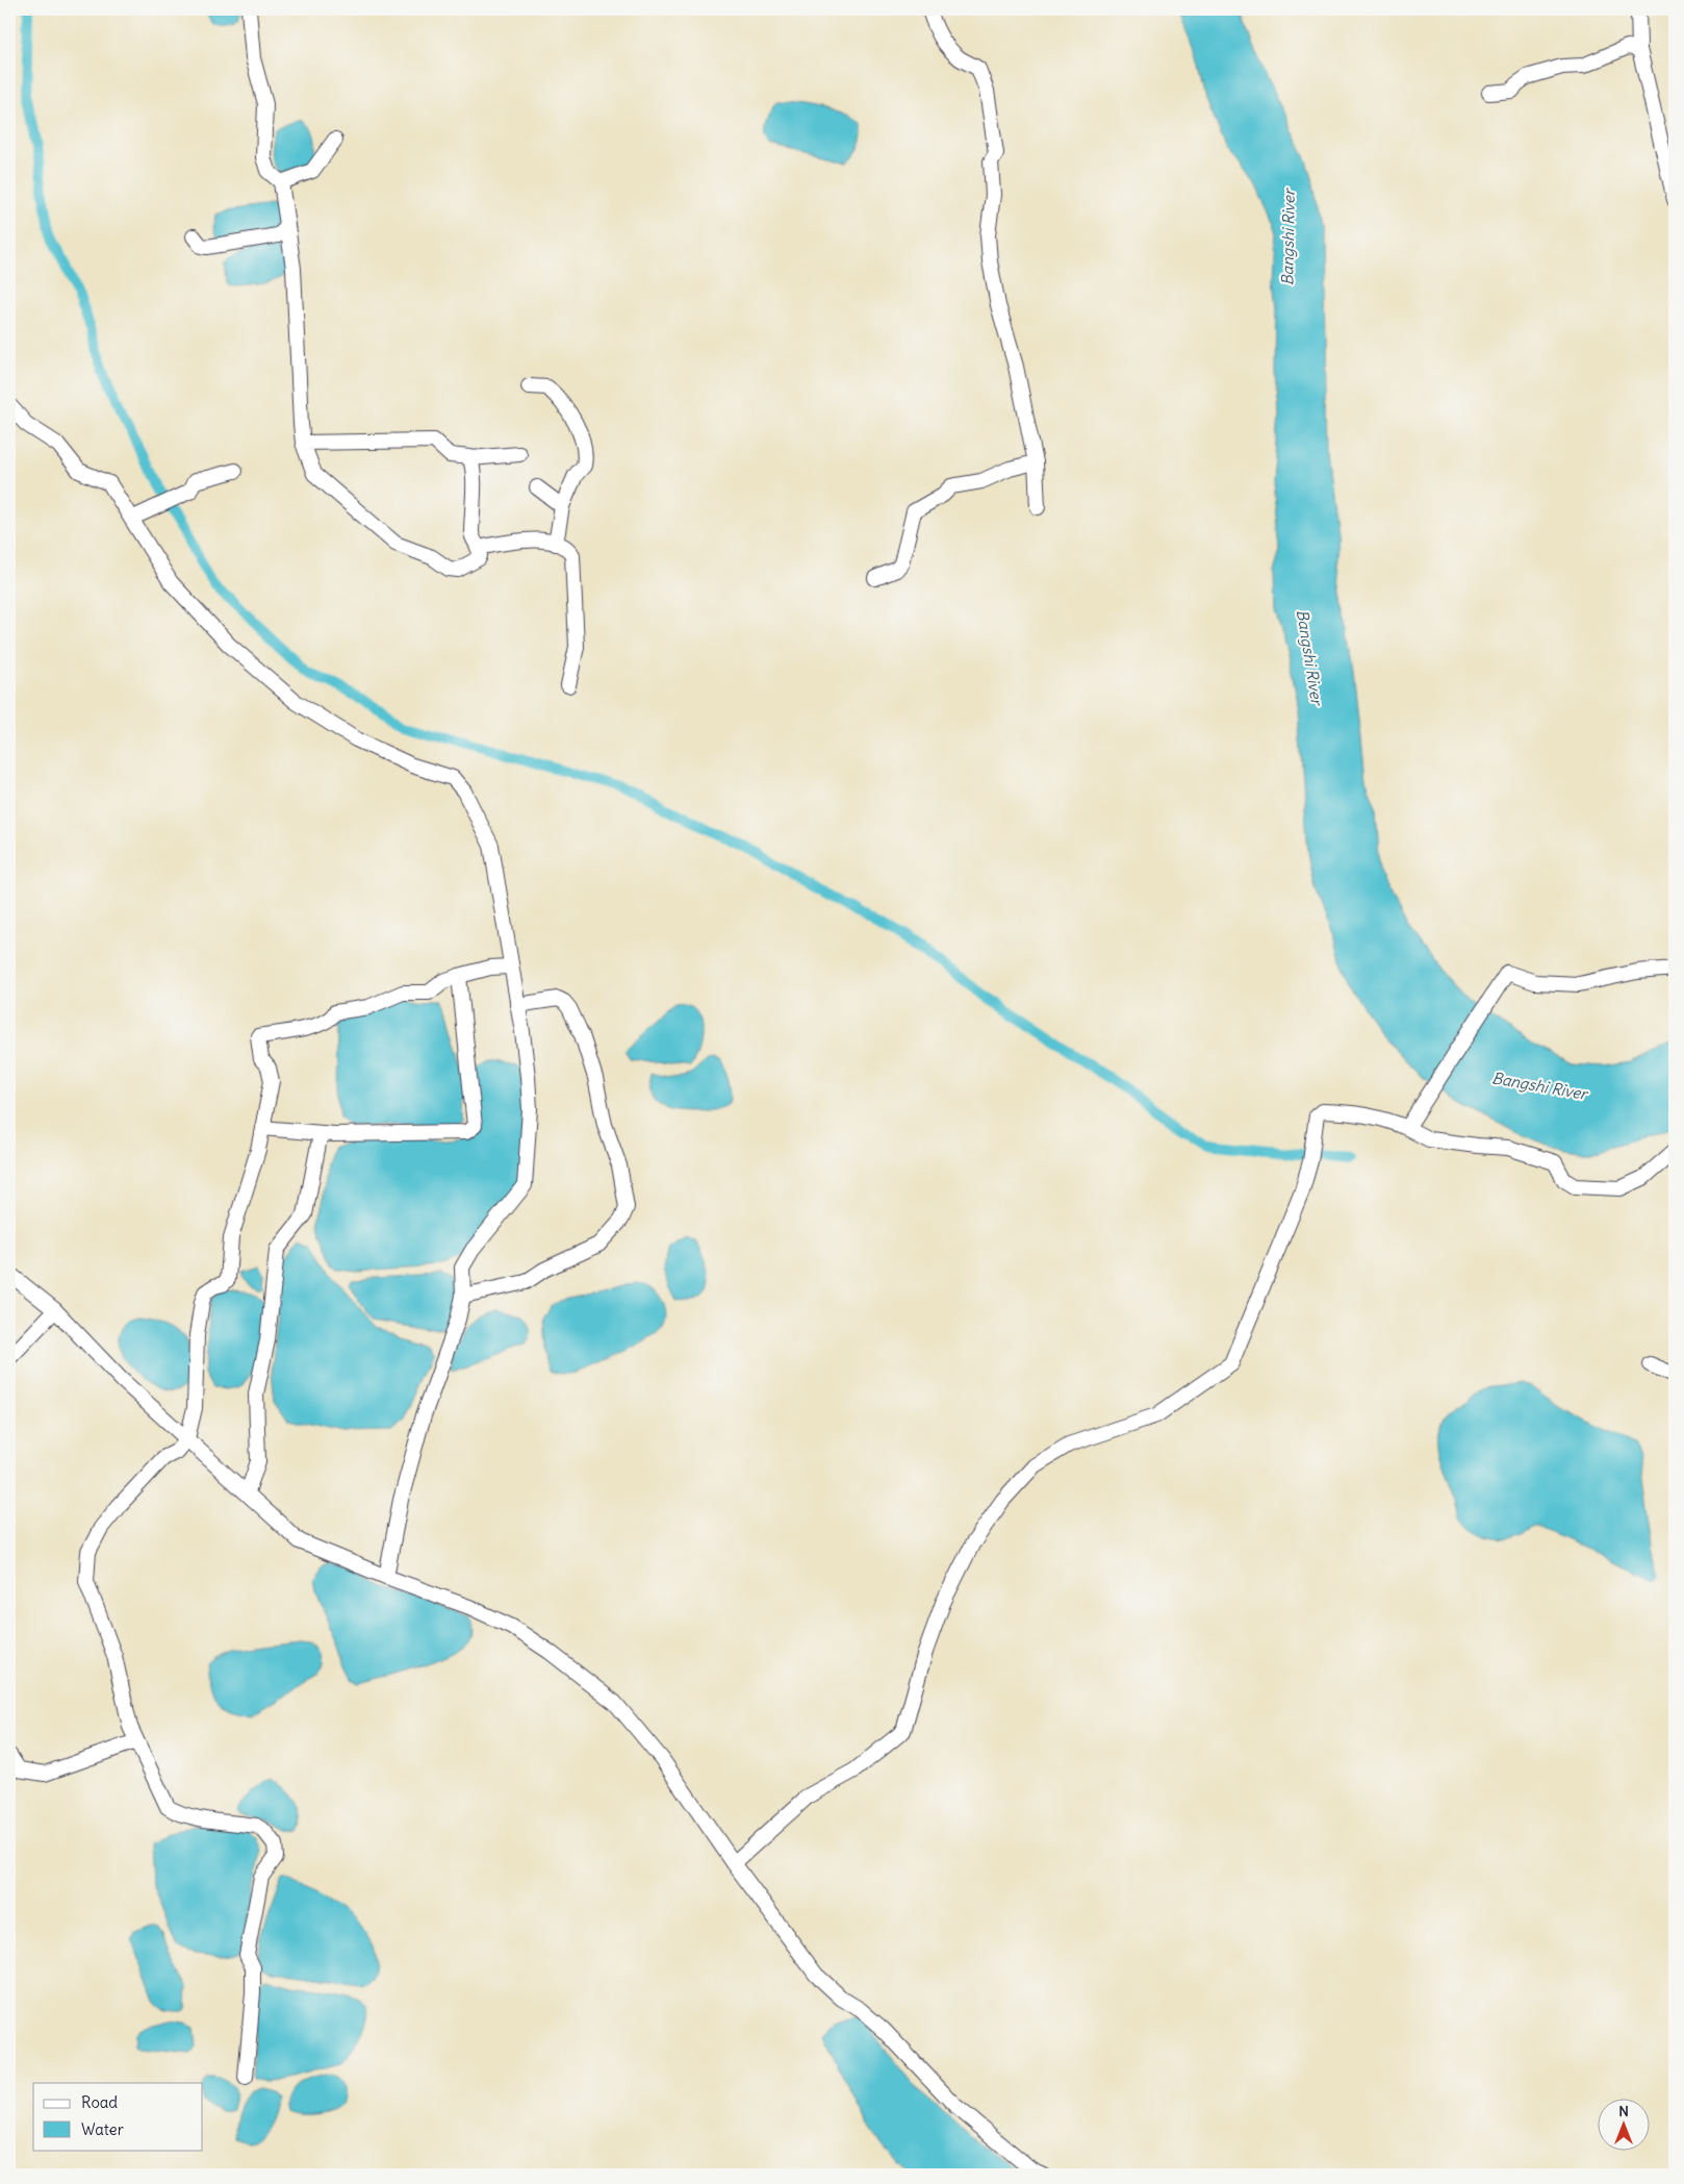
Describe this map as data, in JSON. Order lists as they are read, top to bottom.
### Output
{
  "water": ["Bangshi River"],
  "legend": ["Road", "Water"],
  "north": "top"
}
